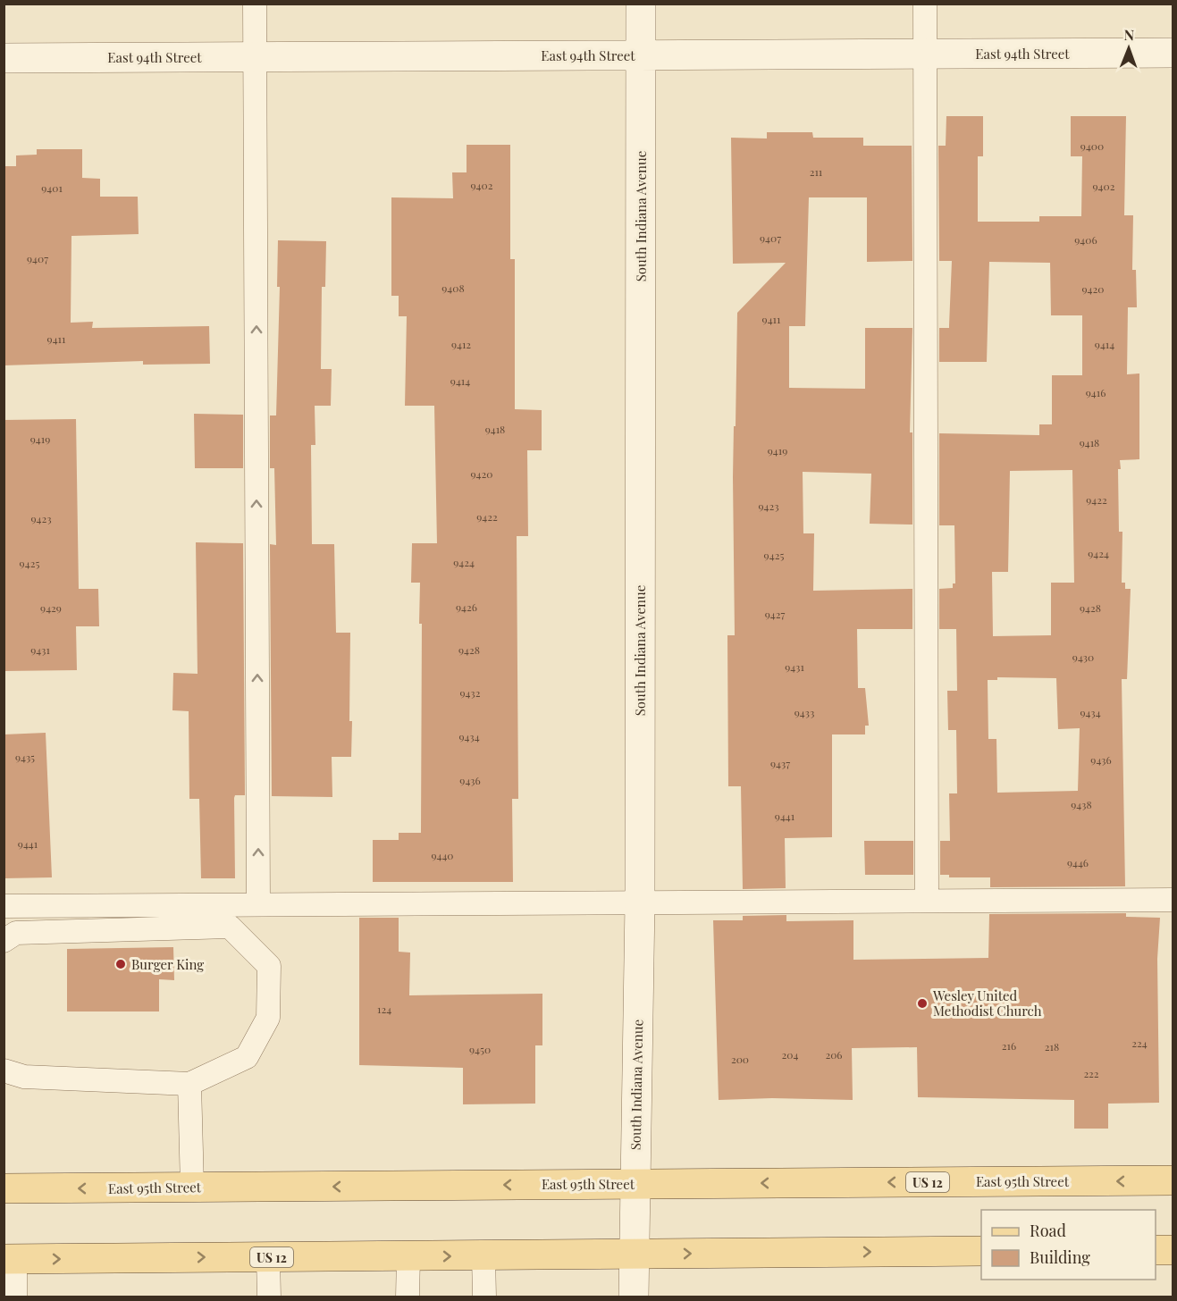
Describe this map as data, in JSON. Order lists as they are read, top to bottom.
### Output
{
  "streets": {
    "main road": ["East 95th Street", "US 12"],
    "street": ["East 94th Street", "South Indiana Avenue"]
  },
  "crossings": [
    ["East 94th Street", "South Indiana Avenue"],
    ["South Indiana Avenue", "East 95th Street"],
    ["South Indiana Avenue", "US 12"]
  ],
  "places": ["Burger King", "Wesley United Methodist Church"],
  "house_numbers": [
    "9400",
    "211",
    "9402",
    "9402",
    "9401",
    "9407",
    "9406",
    "9407",
    "9408",
    "9420",
    "9411",
    "9411",
    "9412",
    "9414",
    "9414",
    "9416",
    "9418",
    "9419",
    "9418",
    "9419",
    "9420",
    "9422",
    "9423",
    "9422",
    "9423",
    "9424",
    "9425",
    "9424",
    "9425",
    "9426",
    "9429",
    "9428",
    "9427",
    "9431",
    "9428",
    "9430",
    "9431",
    "9432",
    "9433",
    "9434",
    "9434",
    "9435",
    "9436",
    "9437",
    "9436",
    "9438",
    "9441",
    "9441",
    "9440",
    "9446",
    "124",
    "224",
    "216",
    "218",
    "9450",
    "204",
    "206",
    "200",
    "222"
  ],
  "legend": ["Road", "Building"],
  "north": "top"
}
